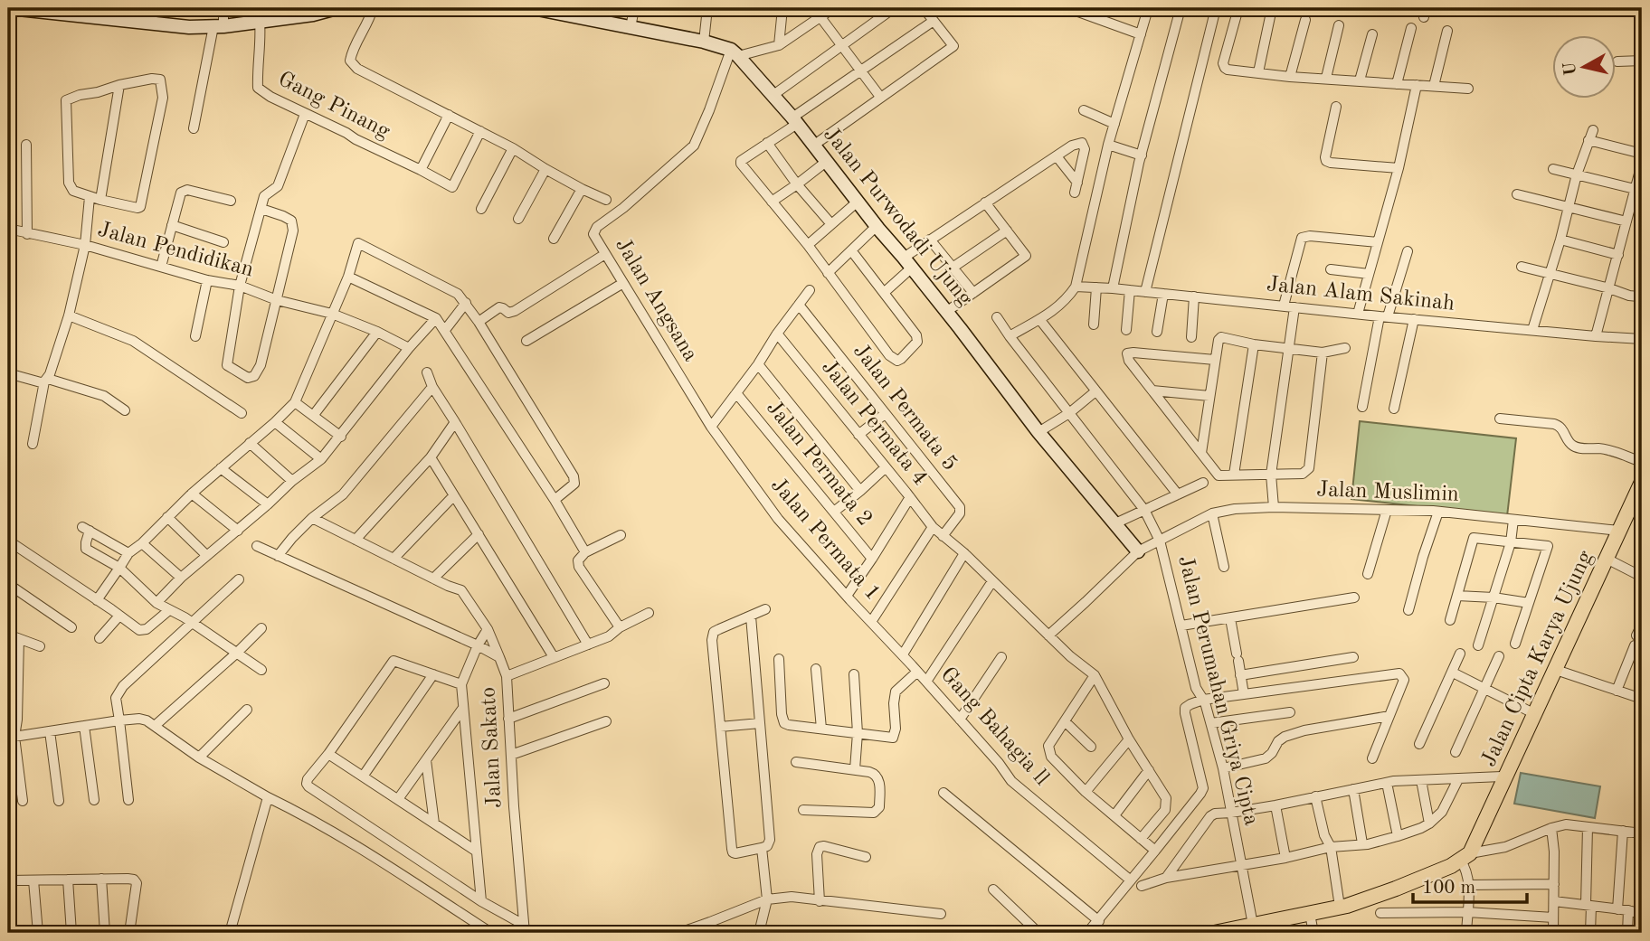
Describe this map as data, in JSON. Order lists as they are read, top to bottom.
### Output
{
  "streets": {
    "main road": ["Jalan Cipta Karya Ujung"],
    "street": [
      "Gang Pinang",
      "Jalan Purwodadi Ujung",
      "Jalan Pendidikan",
      "Jalan Alam Sakinah",
      "Jalan Angsana",
      "Jalan Permata 5",
      "Jalan Permata 4",
      "Jalan Permata 2",
      "Jalan Muslimin",
      "Jalan Permata 1",
      "Jalan Perumahan Griya Cipta",
      "Gang Bahagia ll",
      "Jalan Sakato"
    ]
  },
  "crossings": [
    ["Jalan Purwodadi Ujung", "Jalan Angsana"],
    ["Jalan Angsana", "Jalan Permata 1"],
    ["Jalan Permata 5", "Jalan Permata 4"],
    ["Jalan Muslimin", "Jalan Cipta Karya Ujung"],
    ["Jalan Muslimin", "Jalan Perumahan Griya Cipta"],
    ["Jalan Permata 1", "Gang Bahagia ll"]
  ],
  "scale_bar": "100 m",
  "north": "left"
}
